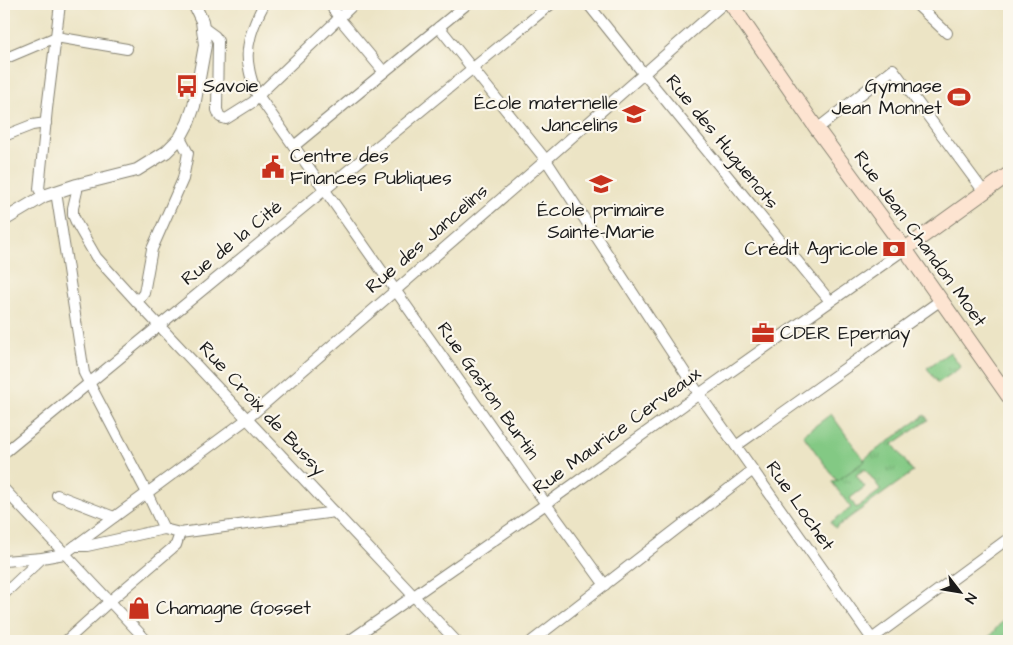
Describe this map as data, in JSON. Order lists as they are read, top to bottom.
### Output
{
  "streets": {
    "main road": ["Rue Jean Chandon Moet"],
    "street": [
      "Rue des Huguenots",
      "Rue des Jancelins",
      "Rue de la Cité",
      "Rue Gaston Burtin",
      "Rue Croix de Bussy",
      "Rue Maurice Cerveaux",
      "Rue Lochet"
    ]
  },
  "crossings": [
    ["Rue des Huguenots", "Rue des Jancelins"],
    ["Rue des Huguenots", "Rue Maurice Cerveaux"],
    ["Rue des Jancelins", "Rue Gaston Burtin"],
    ["Rue des Jancelins", "Rue Croix de Bussy"],
    ["Rue des Jancelins", "Rue Lochet"],
    ["Rue Jean Chandon Moet", "Rue Maurice Cerveaux"],
    ["Rue de la Cité", "Rue Gaston Burtin"],
    ["Rue de la Cité", "Rue Croix de Bussy"],
    ["Rue de la Cité", "Rue Lochet"],
    ["Rue Gaston Burtin", "Rue Maurice Cerveaux"],
    ["Rue Croix de Bussy", "Rue Maurice Cerveaux"],
    ["Rue Maurice Cerveaux", "Rue Lochet"]
  ],
  "places": {
    "bus stop": ["Savoie"],
    "sports": ["Gymnase Jean Monnet"],
    "school or university": ["École maternelle Jancelins", "École primaire Sainte-Marie"],
    "public building": ["Centre des Finances Publiques"],
    "bank": ["Crédit Agricole"],
    "office": ["CDER Epernay"],
    "shop": ["Chamagne Gosset"]
  },
  "north": "bottom right"
}
